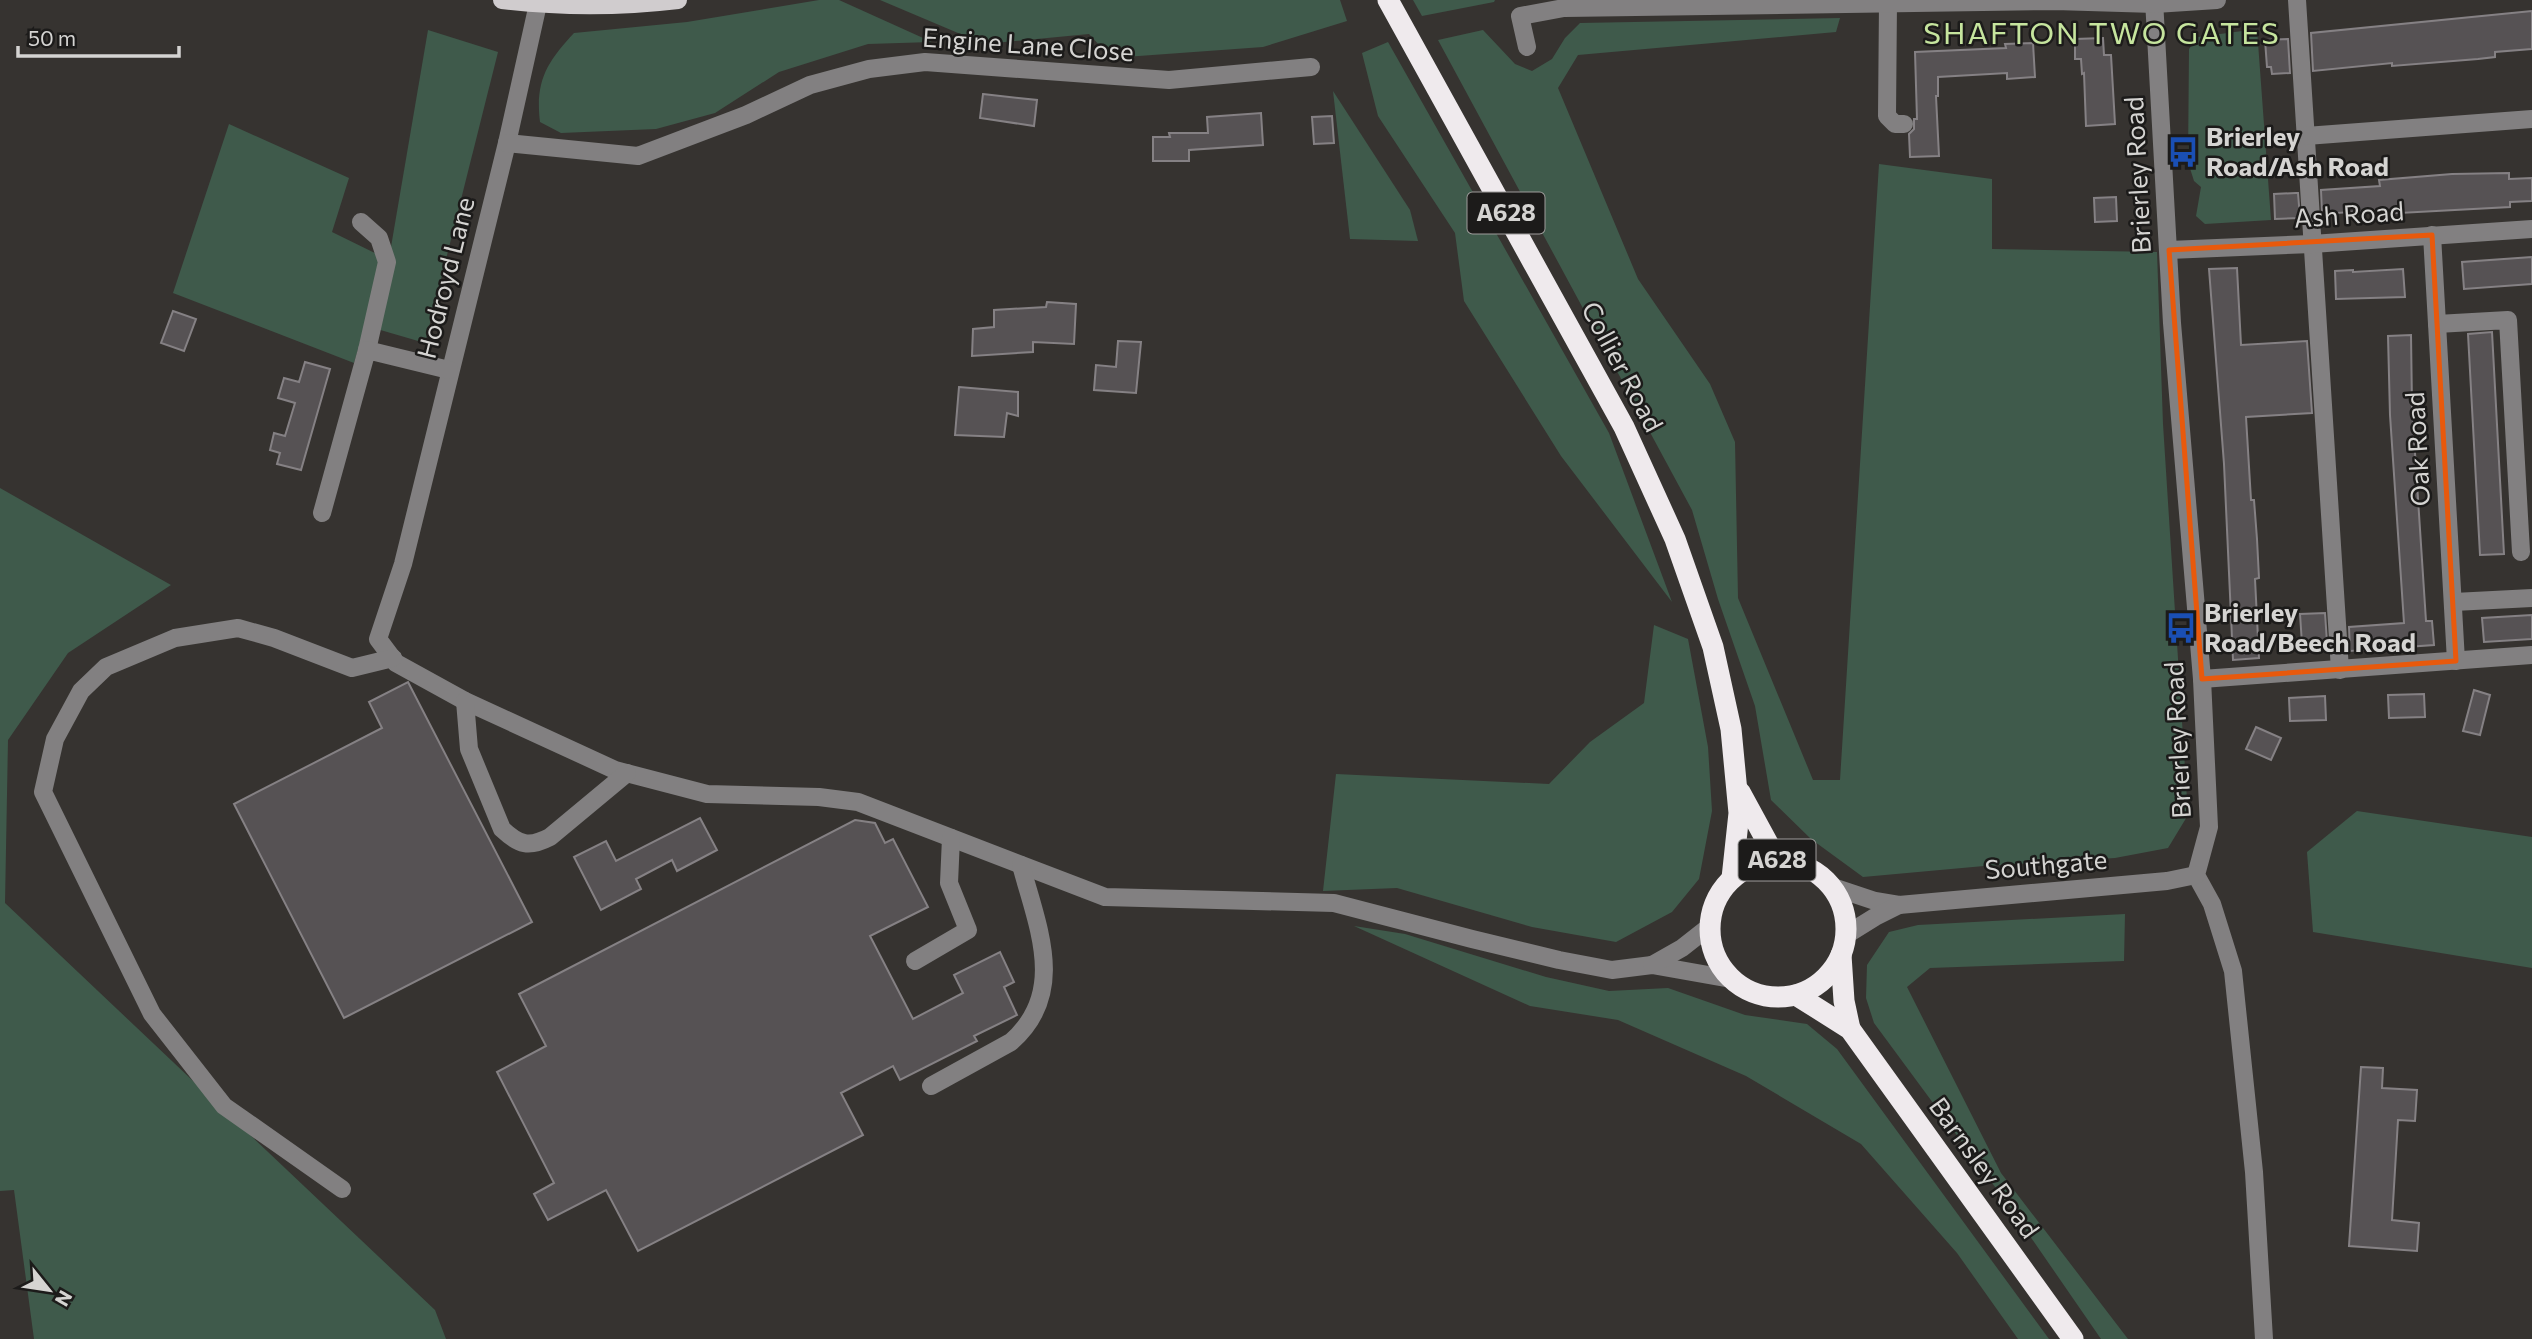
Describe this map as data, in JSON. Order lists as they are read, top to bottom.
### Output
{
  "streets": {
    "highway": ["A628", "Collier Road", "Barnsley Road"],
    "street": [
      "Engine Lane Close",
      "Brierley Road",
      "Ash Road",
      "Hodroyd Lane",
      "Oak Road",
      "Southgate"
    ]
  },
  "crossings": [
    ["Engine Lane Close", "Hodroyd Lane"],
    ["Brierley Road", "Ash Road"],
    ["Brierley Road", "Southgate"],
    ["A628", "Collier Road"],
    ["A628", "Southgate"],
    ["A628", "Barnsley Road"],
    ["Ash Road", "Oak Road"],
    ["Collier Road", "Southgate"],
    ["Collier Road", "Barnsley Road"],
    ["Southgate", "Barnsley Road"]
  ],
  "districts": ["SHAFTON TWO GATES"],
  "places": {
    "bus stop": ["Brierley Road/Ash Road", "Brierley Road/Beech Road"]
  },
  "scale_bar": "50 m",
  "north": "bottom right"
}
